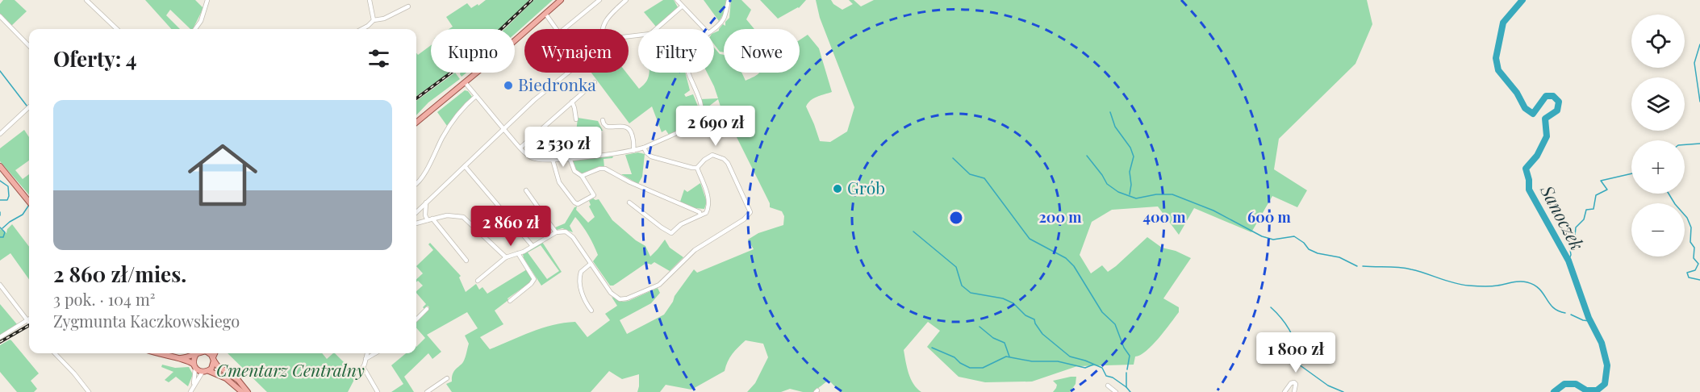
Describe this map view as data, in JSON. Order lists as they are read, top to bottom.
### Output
{
  "water": ["Sanoczek"],
  "parks": ["Cmentarz Centralny"],
  "places": ["Biedronka", "Grób"],
  "page": {
    "map_buttons": ["+", "−"],
    "chip": [
      "Kupno",
      "Wynajem",
      "Filtry",
      "Nowe"
    ],
    "heading": "Oferty: 4",
    "list": [
      {
        "name": "2 860 zł/mies.",
        "note": "3 pok. · 104 m² · Zygmunta Kaczkowskiego"
      }
    ],
    "price": [
      "2 690 zł",
      "2 530 zł",
      "2 860 zł",
      "1 800 zł"
    ]
  },
  "rings": ["200 m", "400 m", "600 m"]
}
